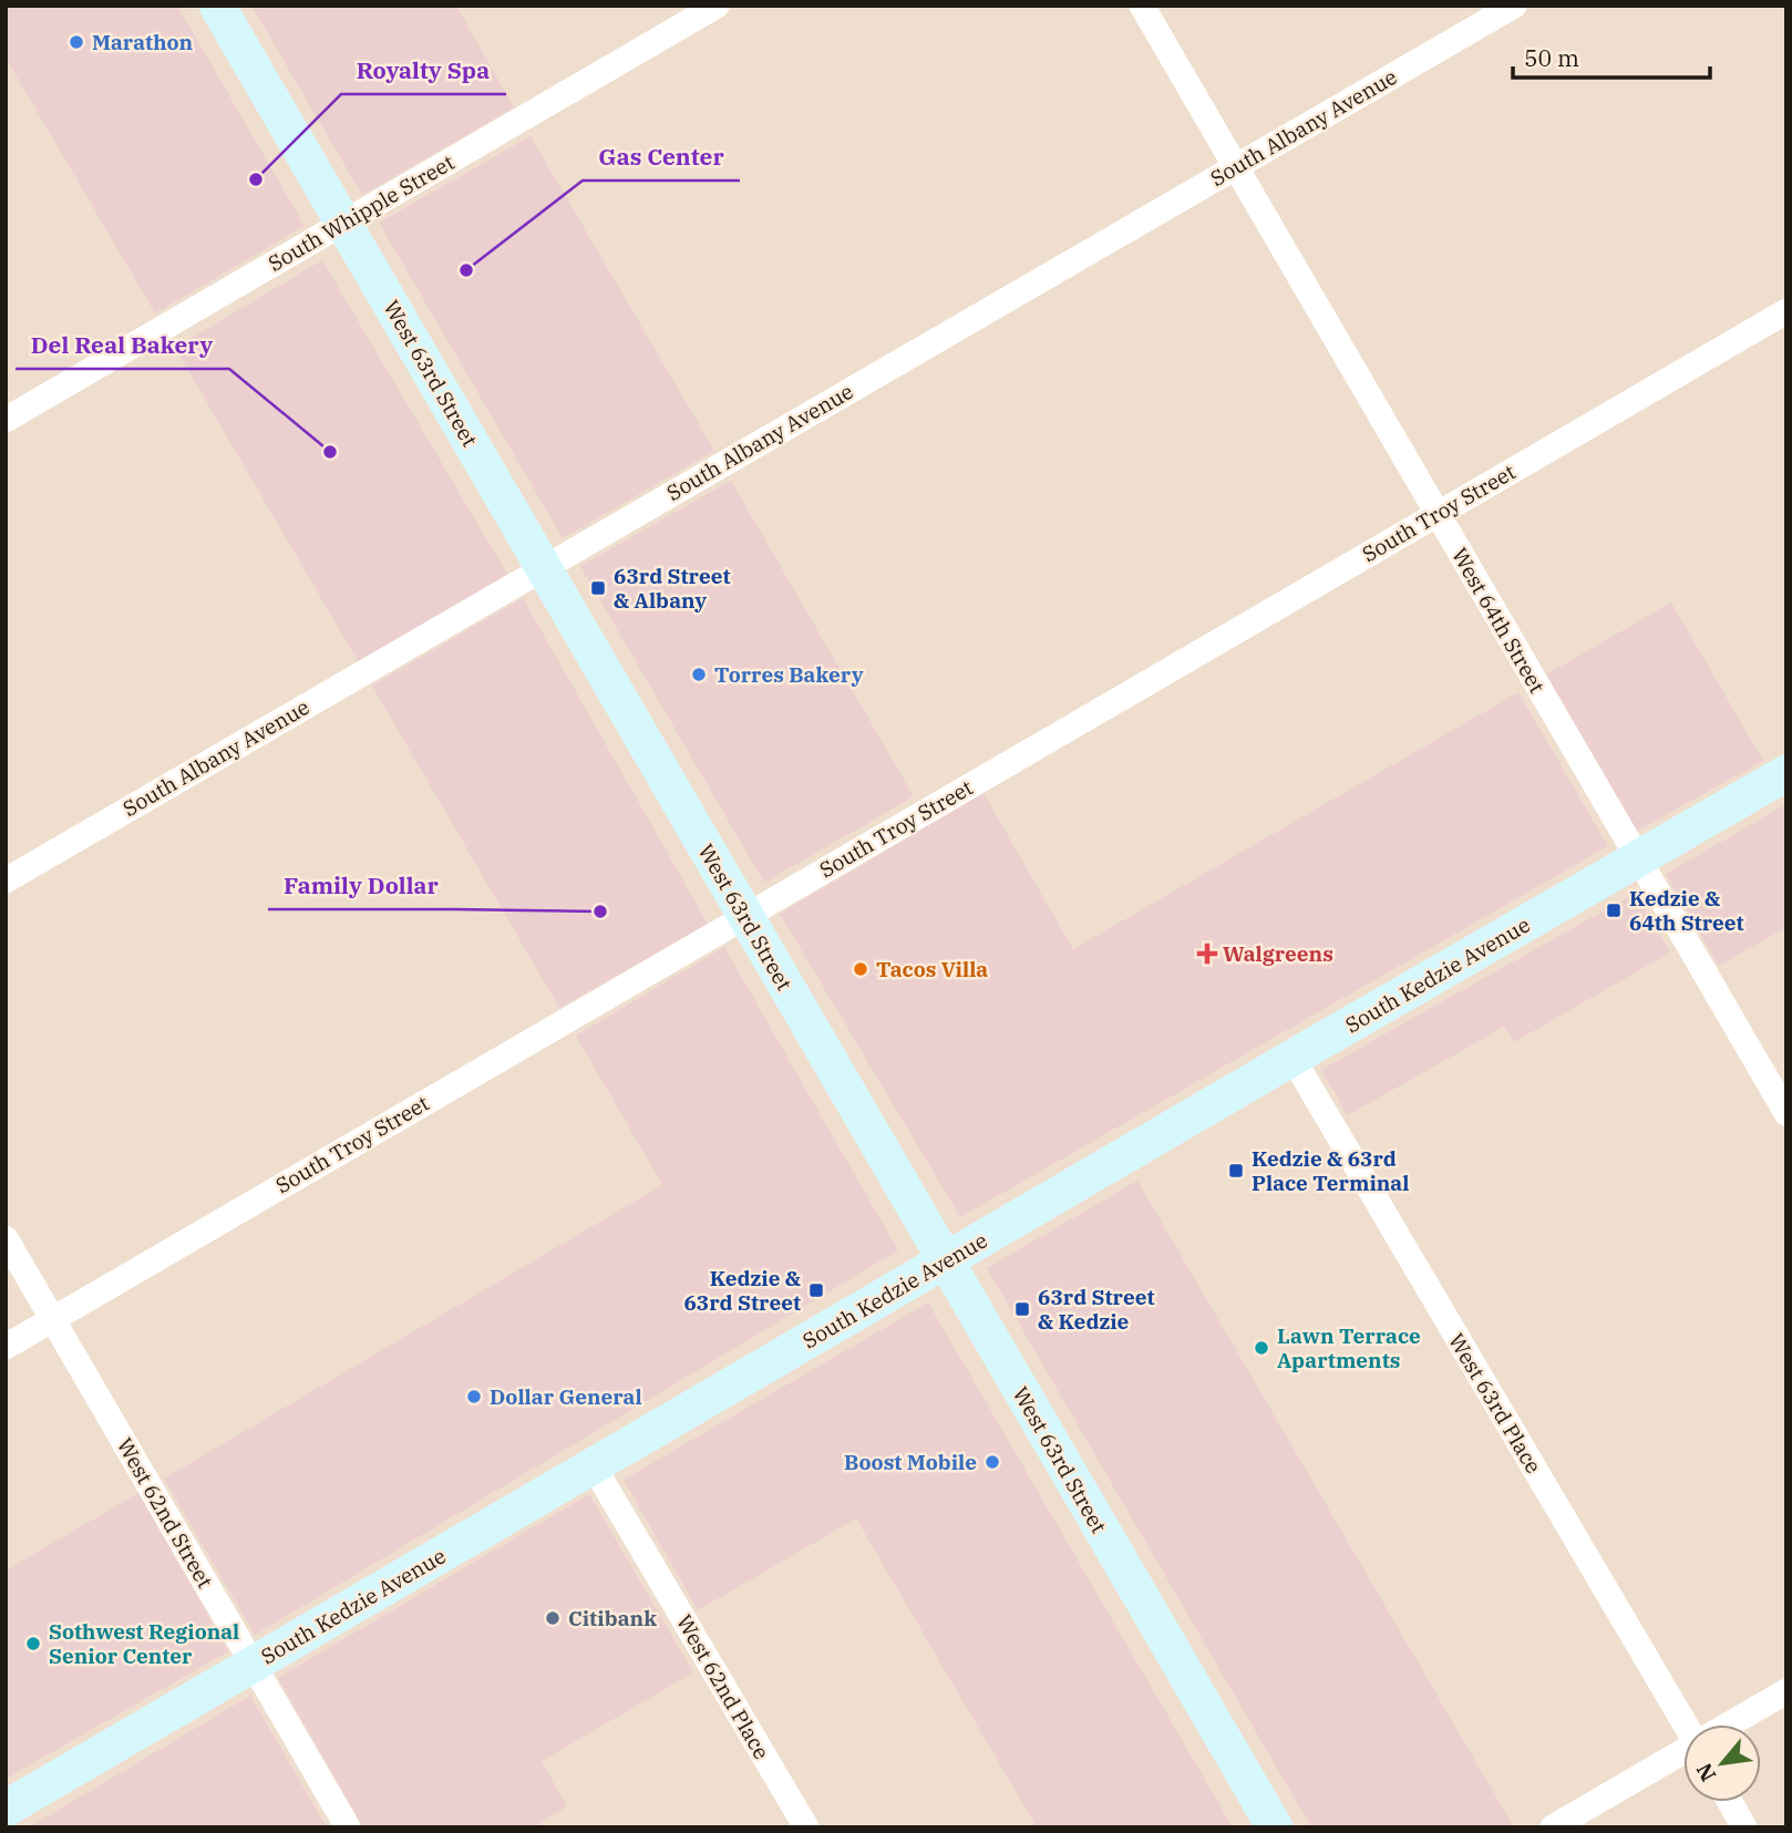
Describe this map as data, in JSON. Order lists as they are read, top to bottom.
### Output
{
  "streets": {
    "main road": ["West 63rd Street", "South Kedzie Avenue"],
    "street": [
      "South Albany Avenue",
      "South Whipple Street",
      "South Troy Street",
      "West 64th Street",
      "West 63rd Place",
      "West 62nd Street",
      "West 62nd Place"
    ]
  },
  "crossings": [
    ["South Albany Avenue", "West 63rd Street"],
    ["South Albany Avenue", "West 64th Street"],
    ["South Whipple Street", "West 63rd Street"],
    ["West 63rd Street", "South Troy Street"],
    ["West 63rd Street", "South Kedzie Avenue"],
    ["South Troy Street", "West 64th Street"],
    ["South Troy Street", "West 62nd Street"],
    ["West 64th Street", "South Kedzie Avenue"],
    ["South Kedzie Avenue", "West 63rd Place"],
    ["South Kedzie Avenue", "West 62nd Street"],
    ["South Kedzie Avenue", "West 62nd Place"]
  ],
  "places": {
    "other": [
      "Marathon",
      "Royalty Spa",
      "Gas Center",
      "Del Real Bakery",
      "Torres Bakery",
      "Family Dollar",
      "Tacos Villa",
      "Lawn Terrace Apartments",
      "Dollar General",
      "Boost Mobile",
      "Citibank",
      "Sothwest Regional Senior Center"
    ],
    "transit": [
      "63rd Street & Albany",
      "Kedzie & 64th Street",
      "Kedzie & 63rd Place Terminal",
      "Kedzie & 63rd Street",
      "63rd Street & Kedzie"
    ],
    "health": ["Walgreens"]
  },
  "scale_bar": "50 m",
  "north": "bottom left"
}
